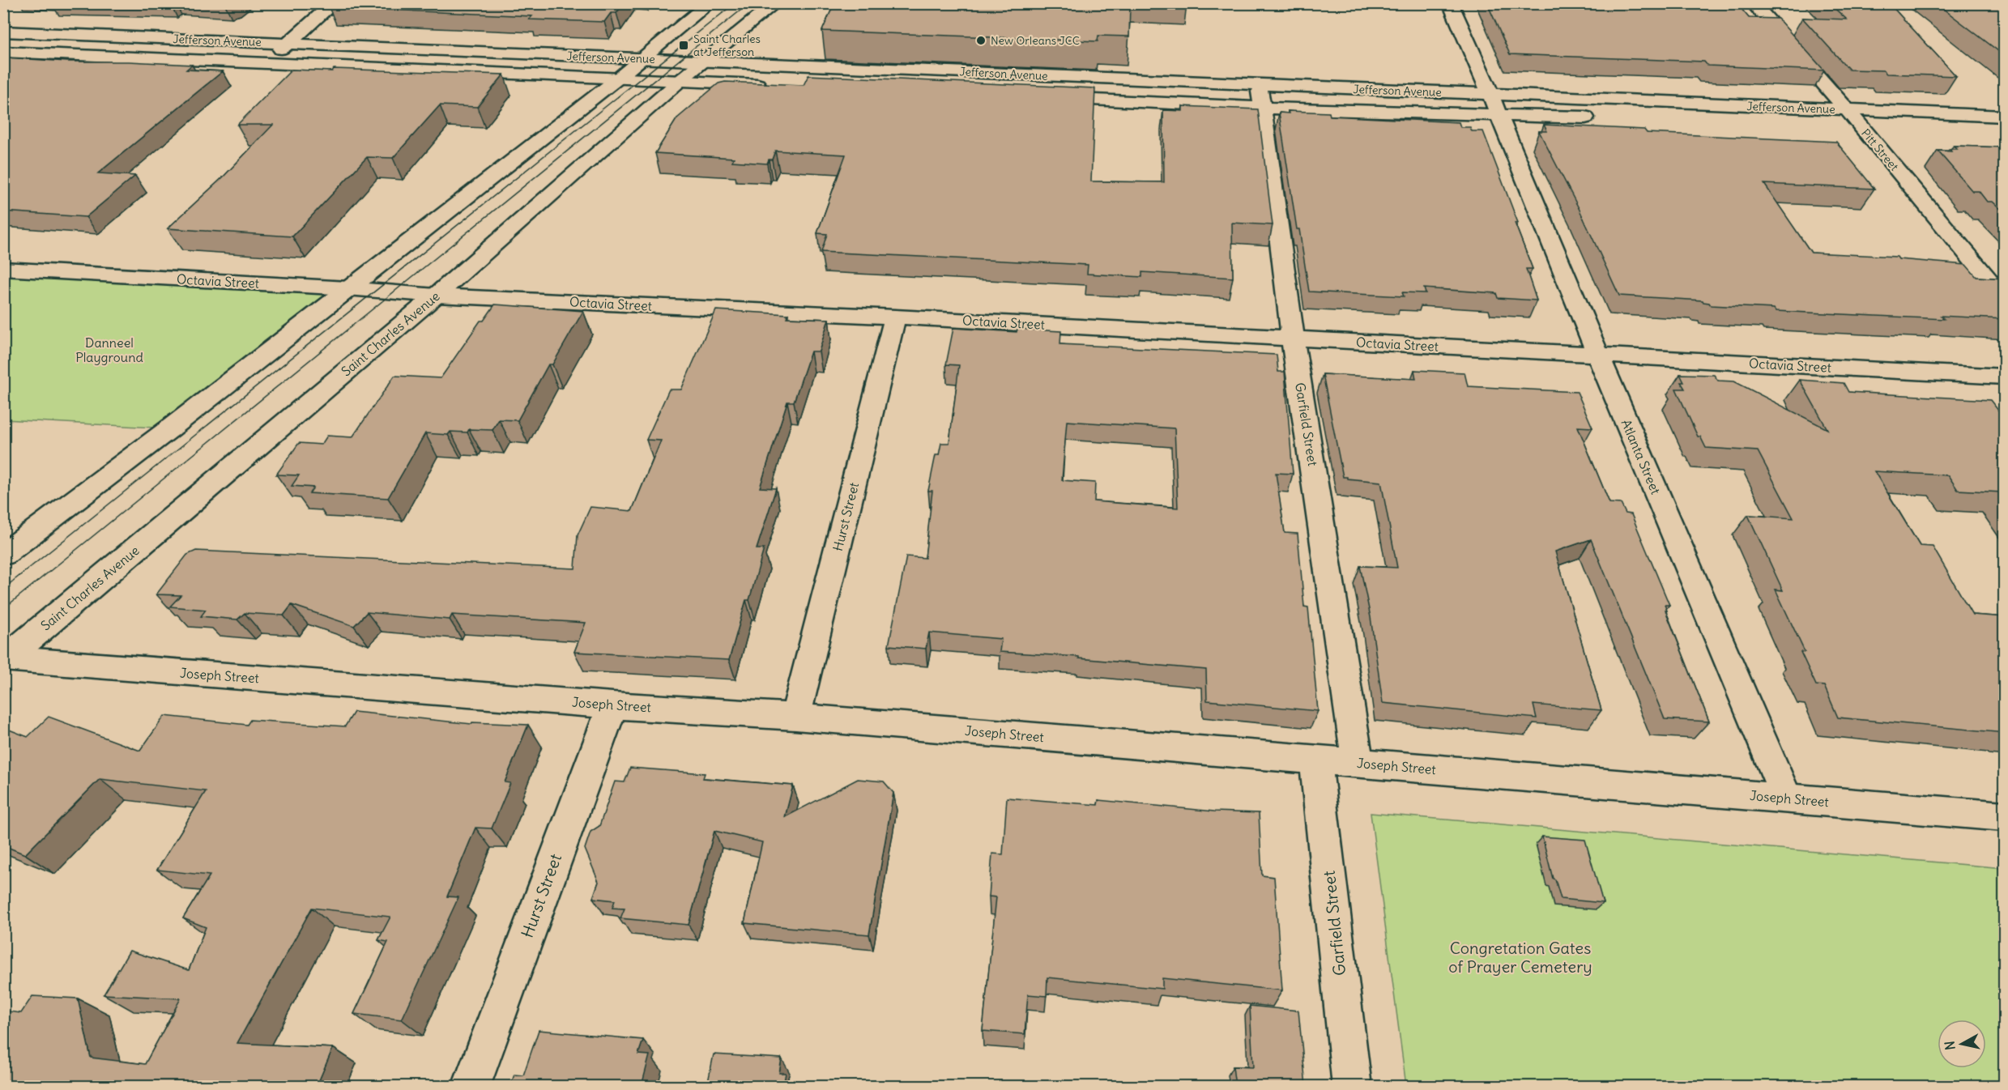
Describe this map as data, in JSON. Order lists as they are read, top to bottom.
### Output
{
  "streets": {
    "street": [
      "Jefferson Avenue",
      "Pitt Street",
      "Octavia Street",
      "Saint Charles Avenue",
      "Garfield Street",
      "Atlanta Street",
      "Hurst Street",
      "Joseph Street"
    ]
  },
  "crossings": [
    ["Jefferson Avenue", "Pitt Street"],
    ["Jefferson Avenue", "Saint Charles Avenue"],
    ["Jefferson Avenue", "Garfield Street"],
    ["Jefferson Avenue", "Atlanta Street"],
    ["Octavia Street", "Saint Charles Avenue"],
    ["Octavia Street", "Garfield Street"],
    ["Octavia Street", "Atlanta Street"],
    ["Octavia Street", "Hurst Street"],
    ["Saint Charles Avenue", "Joseph Street"],
    ["Garfield Street", "Joseph Street"],
    ["Atlanta Street", "Joseph Street"],
    ["Hurst Street", "Joseph Street"]
  ],
  "parks": ["Danneel Playground", "Congretation Gates of Prayer Cemetery"],
  "places": {
    "other": ["New Orleans JCC"],
    "transit": ["Saint Charles at Jefferson"]
  },
  "north": "left"
}
